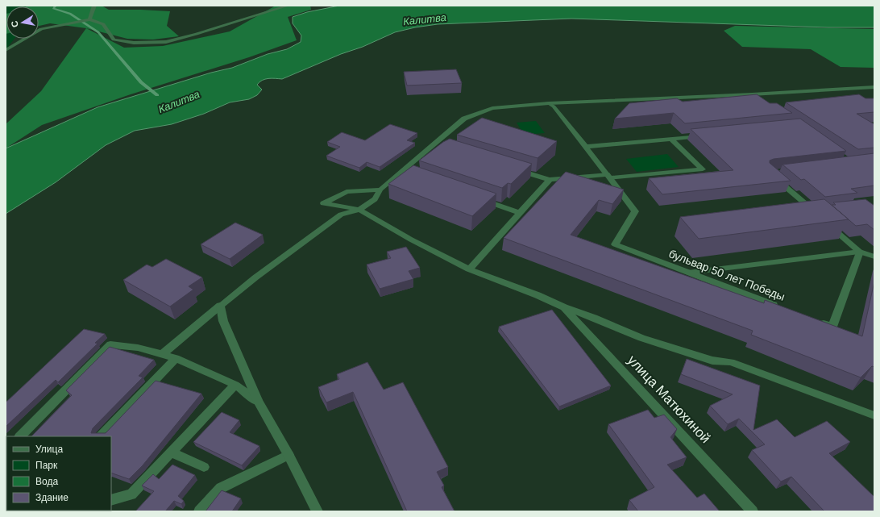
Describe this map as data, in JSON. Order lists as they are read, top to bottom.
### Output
{
  "streets": {
    "street": ["бульвар 50 лет Победы", "улица Матюхиной"]
  },
  "water": ["Калитва"],
  "legend": [
    "Улица",
    "Парк",
    "Вода",
    "Здание"
  ],
  "north": "left"
}
